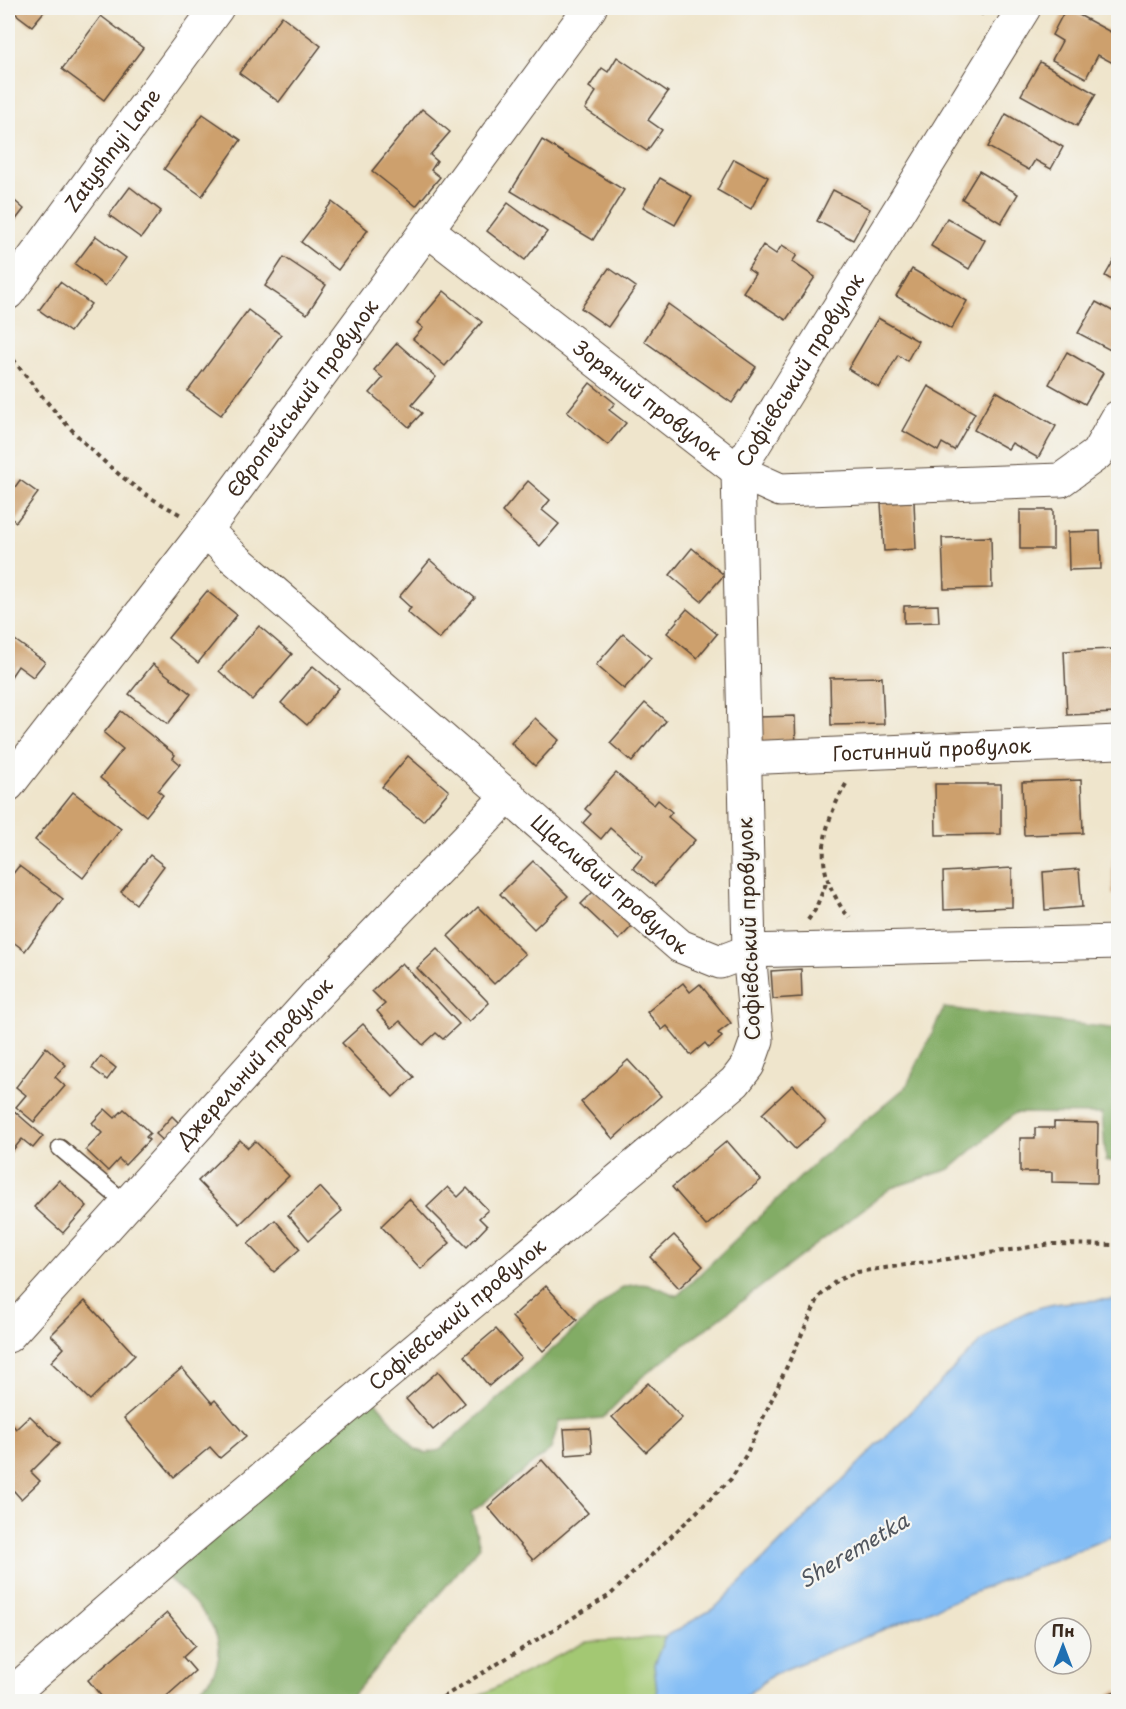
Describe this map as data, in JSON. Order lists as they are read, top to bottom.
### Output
{
  "streets": {
    "street": [
      "Zatyshnyi Lane",
      "Софієвський провулок",
      "Європейський провулок",
      "Зоряний провулок",
      "Гостинний провулок",
      "Щасливий провулок",
      "Джерельний провулок"
    ]
  },
  "crossings": [
    ["Софієвський провулок", "Зоряний провулок"],
    ["Софієвський провулок", "Гостинний провулок"],
    ["Софієвський провулок", "Щасливий провулок"],
    ["Європейський провулок", "Зоряний провулок"],
    ["Європейський провулок", "Щасливий провулок"],
    ["Щасливий провулок", "Джерельний провулок"]
  ],
  "water": ["Sheremetka"],
  "north": "top"
}
